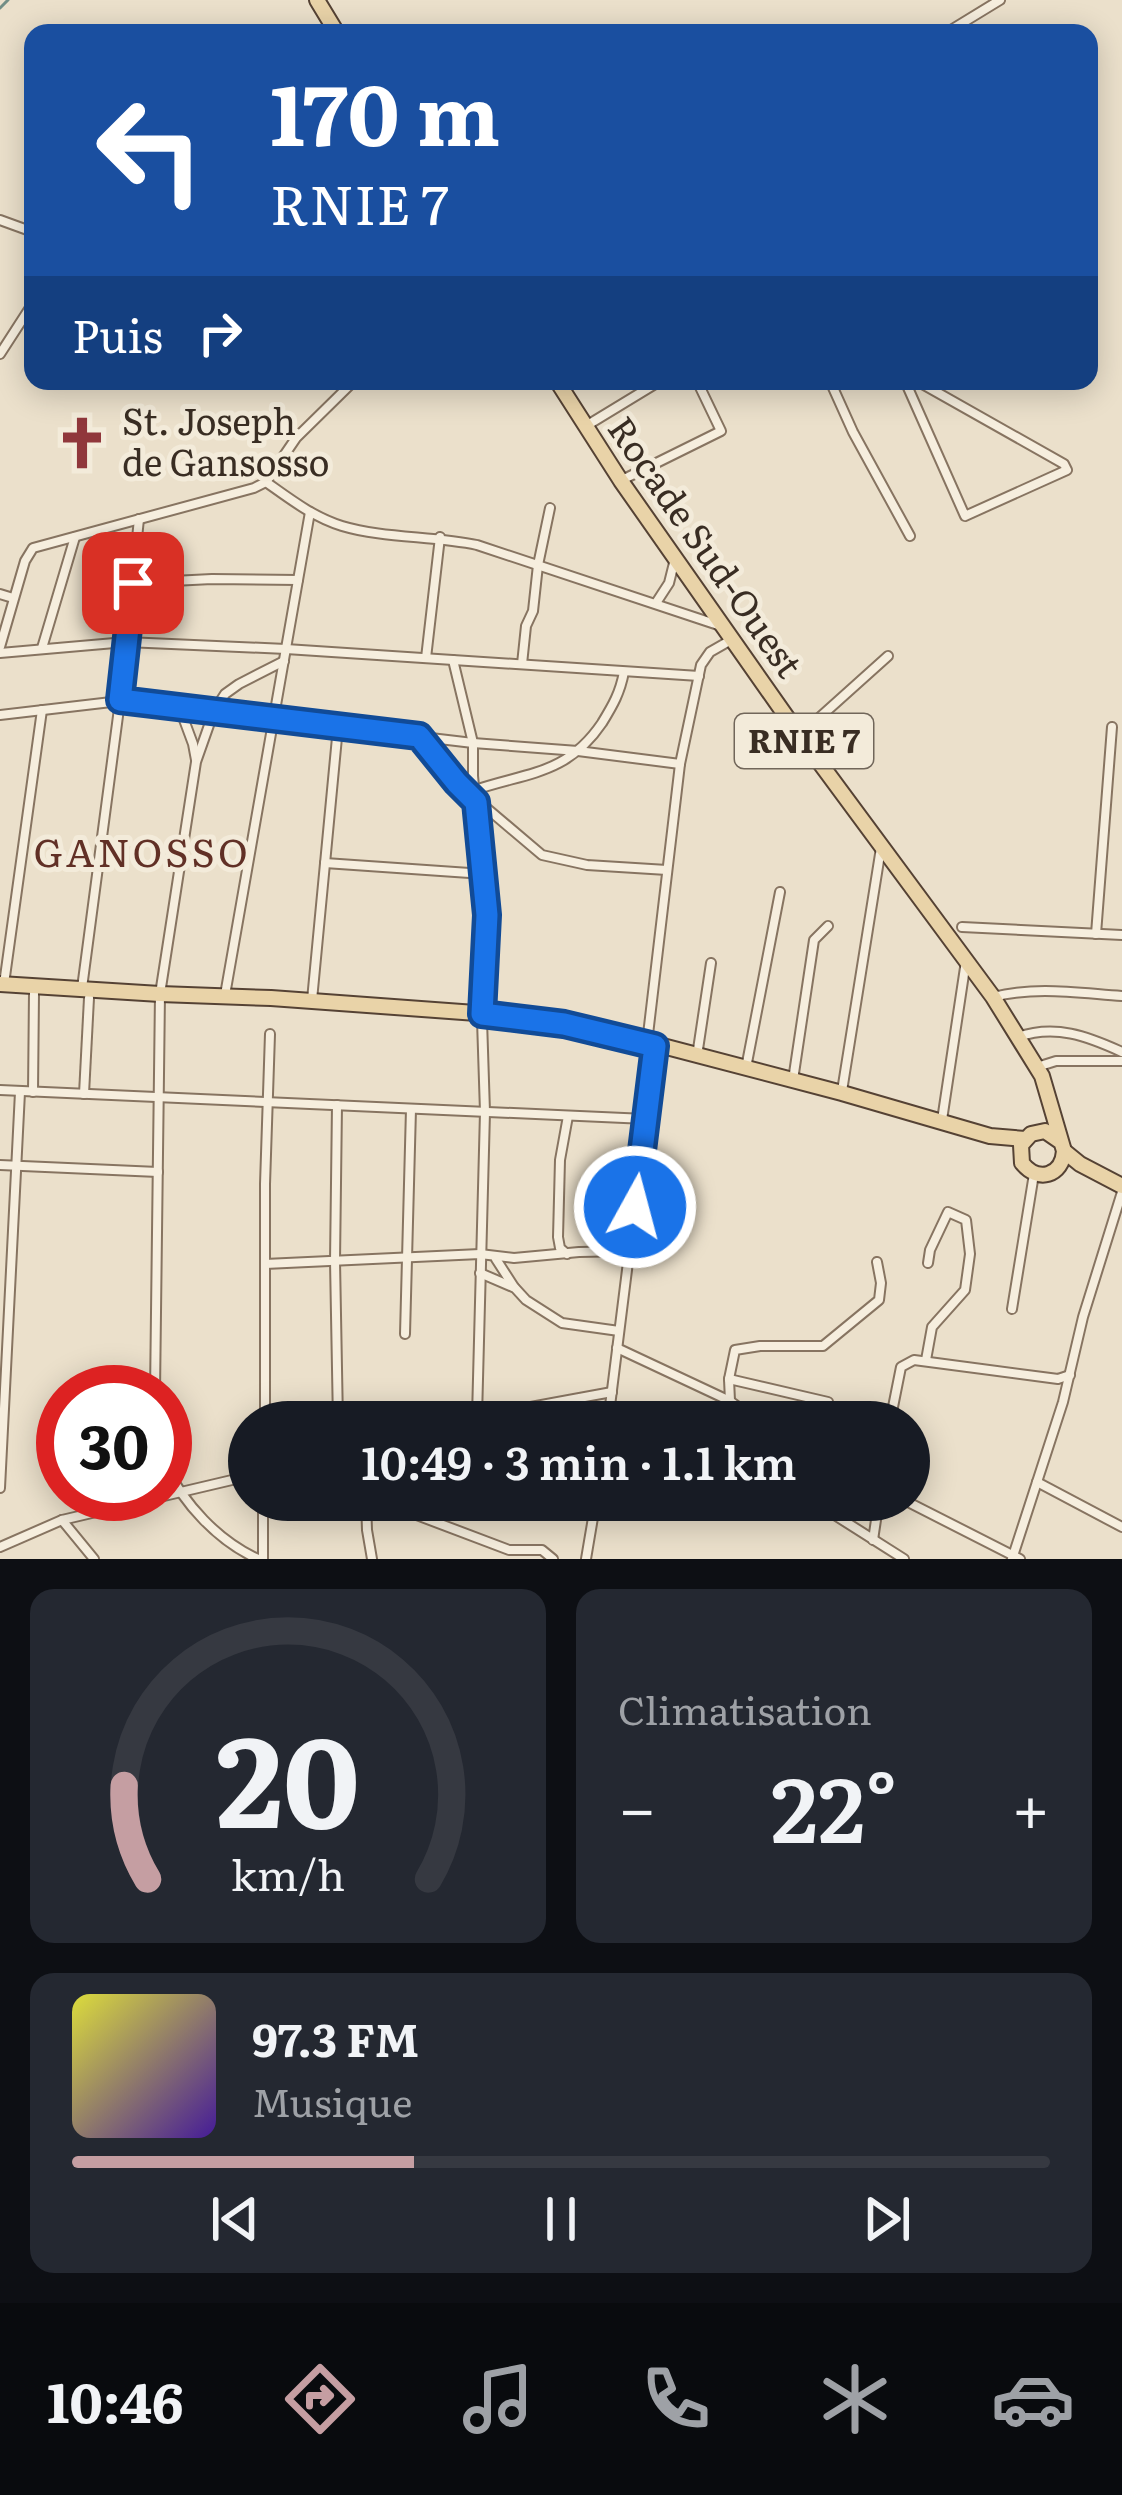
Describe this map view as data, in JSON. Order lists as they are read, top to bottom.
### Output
{
  "streets": {
    "main road": ["Rocade Sud-Ouest", "RNIE 7"]
  },
  "districts": ["GANOSSO"],
  "places": {
    "church": ["St. Joseph de Gansosso"]
  },
  "page": {
    "turn": ["170 m", "RNIE 7"],
    "then": "Puis",
    "limit": "30",
    "trip": "10:49 · 3 min · 1.1 km",
    "tile": "Climatisation",
    "heat": ["−", "22°", "+"],
    "song": ["97.3 FM", "Musique"],
    "tabs": "10:46",
    "gauge": ["20", "km/h"]
  }
}
